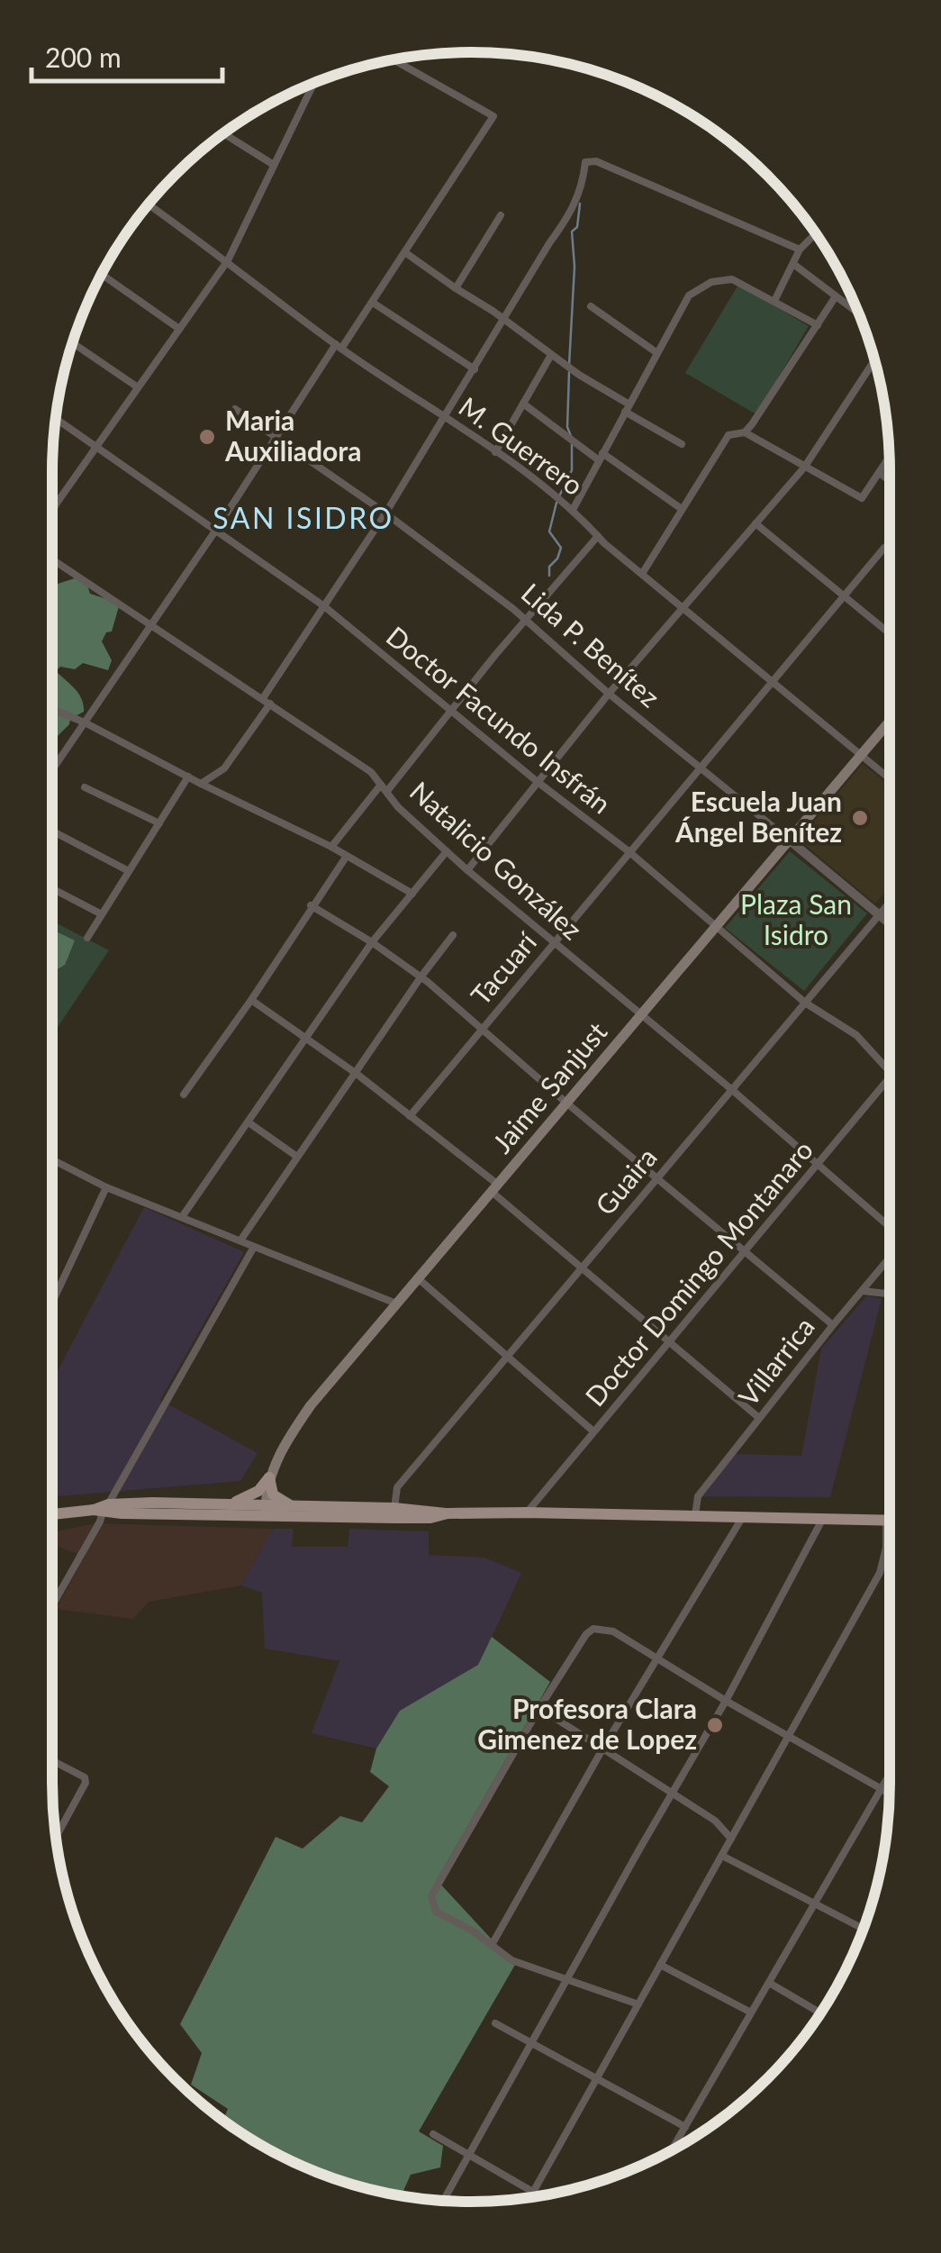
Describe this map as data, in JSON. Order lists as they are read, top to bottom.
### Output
{
  "streets": {
    "main road": ["Jaime Sanjust"],
    "street": [
      "M. Guerrero",
      "Lida P. Benítez",
      "Doctor Facundo Insfrán",
      "Natalicio González",
      "Tacuarí",
      "Guaira",
      "Doctor Domingo Montanaro",
      "Villarrica"
    ]
  },
  "crossings": [
    ["M. Guerrero", "Tacuarí"],
    ["M. Guerrero", "Jaime Sanjust"],
    ["Lida P. Benítez", "Tacuarí"],
    ["Lida P. Benítez", "Jaime Sanjust"],
    ["Lida P. Benítez", "Guaira"],
    ["Doctor Facundo Insfrán", "Tacuarí"],
    ["Doctor Facundo Insfrán", "Jaime Sanjust"],
    ["Doctor Facundo Insfrán", "Guaira"],
    ["Natalicio González", "Tacuarí"],
    ["Natalicio González", "Jaime Sanjust"],
    ["Natalicio González", "Guaira"],
    ["Natalicio González", "Doctor Domingo Montanaro"]
  ],
  "districts": ["SAN ISIDRO"],
  "parks": ["Plaza San Isidro"],
  "places": ["Maria Auxiliadora", "Escuela Juan Ángel Benítez", "Profesora Clara Gimenez de Lopez"],
  "scale_bar": "200 m"
}
